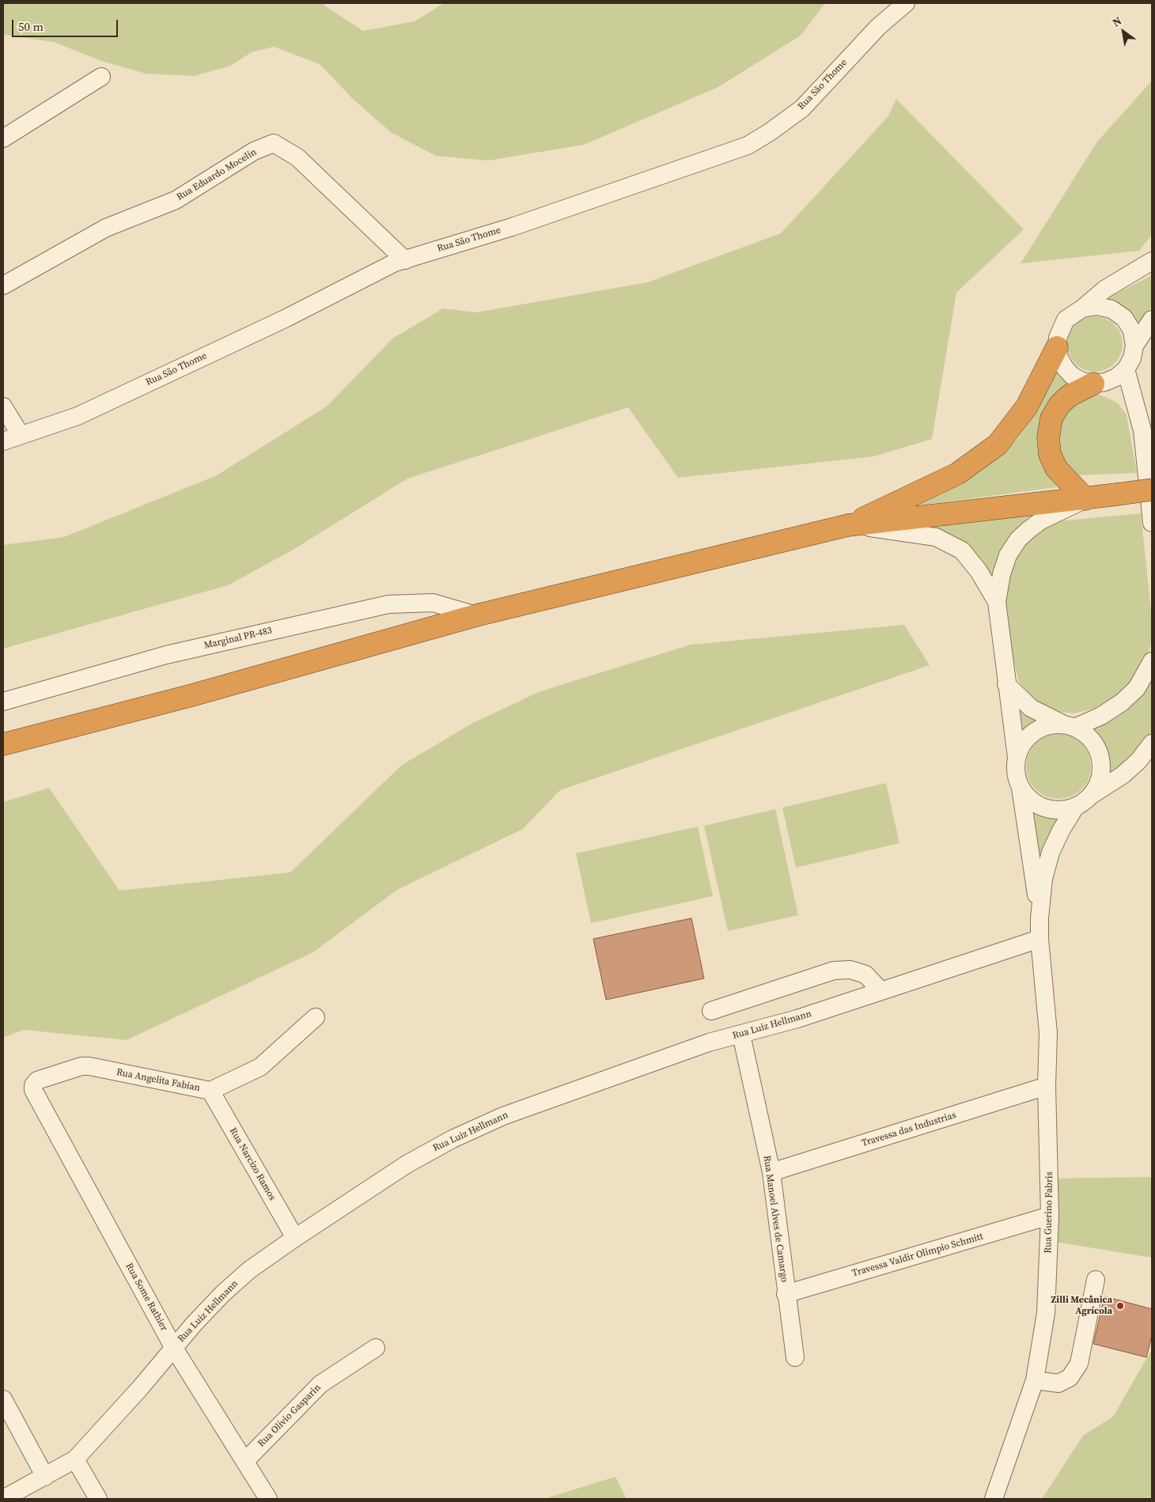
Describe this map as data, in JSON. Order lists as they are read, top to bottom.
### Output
{
  "streets": {
    "street": [
      "Rua São Thome",
      "Rua Eduardo Mocelin",
      "Marginal PR-483",
      "Rua Luiz Hellmann",
      "Rua Angelita Fabian",
      "Travessa das Industrias",
      "Rua Narcizo Ramos",
      "Rua Guerino Fabris",
      "Rua Manoel Alves de Camargo",
      "Travessa Valdir Olimpio Schmitt",
      "Rua Some Rathier",
      "Rua Olívio Gasparin"
    ]
  },
  "crossings": [
    ["Rua São Thome", "Rua Eduardo Mocelin"],
    ["Rua Luiz Hellmann", "Rua Narcizo Ramos"],
    ["Rua Luiz Hellmann", "Rua Guerino Fabris"],
    ["Rua Luiz Hellmann", "Rua Manoel Alves de Camargo"],
    ["Rua Luiz Hellmann", "Rua Some Rathier"],
    ["Rua Angelita Fabian", "Rua Narcizo Ramos"],
    ["Rua Angelita Fabian", "Rua Some Rathier"],
    ["Travessa das Industrias", "Rua Guerino Fabris"],
    ["Travessa das Industrias", "Rua Manoel Alves de Camargo"],
    ["Rua Guerino Fabris", "Travessa Valdir Olimpio Schmitt"],
    ["Rua Manoel Alves de Camargo", "Travessa Valdir Olimpio Schmitt"],
    ["Rua Some Rathier", "Rua Olívio Gasparin"]
  ],
  "places": ["Zilli Mecânica Agrícola"],
  "scale_bar": "50 m",
  "north": "top left"
}
